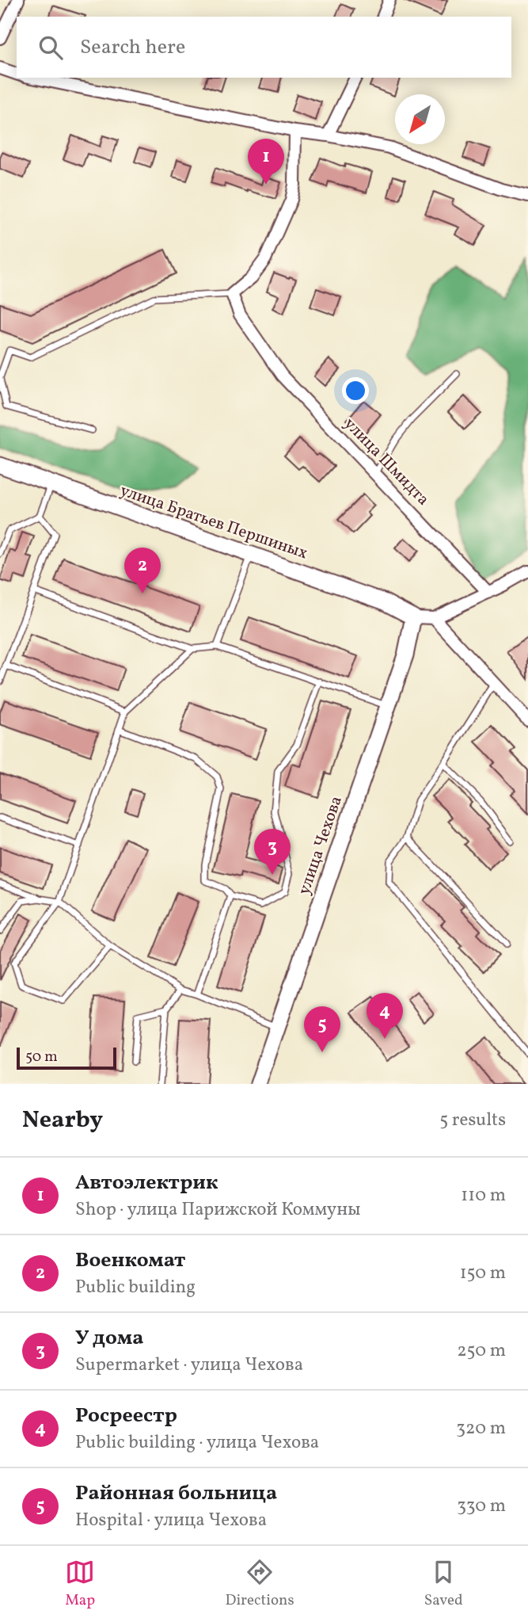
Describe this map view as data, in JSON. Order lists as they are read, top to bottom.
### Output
{
  "streets": {
    "street": ["улица Шмидта", "улица Братьев Першиных", "улица Чехова"]
  },
  "crossings": [
    ["улица Братьев Першиных", "улица Чехова"]
  ],
  "scale_bar": "50 m",
  "north": "bottom left",
  "page": {
    "search": "Search here",
    "pins": [
      "1",
      "2",
      "3",
      "4",
      "5"
    ],
    "scale": "50 m",
    "heading": ["Nearby", "5 results"],
    "list": [
      {
        "mark": "1",
        "name": "Автоэлектрик",
        "note": "Shop · улица Парижской Коммуны",
        "value": "110 m"
      },
      {
        "mark": "2",
        "name": "Военкомат",
        "note": "Public building",
        "value": "150 m"
      },
      {
        "mark": "3",
        "name": "У дома",
        "note": "Supermarket · улица Чехова",
        "value": "250 m"
      },
      {
        "mark": "4",
        "name": "Росреестр",
        "note": "Public building · улица Чехова",
        "value": "320 m"
      },
      {
        "mark": "5",
        "name": "Районная больница",
        "note": "Hospital · улица Чехова",
        "value": "330 m"
      }
    ],
    "nav": ["Map", "Directions", "Saved"]
  }
}
